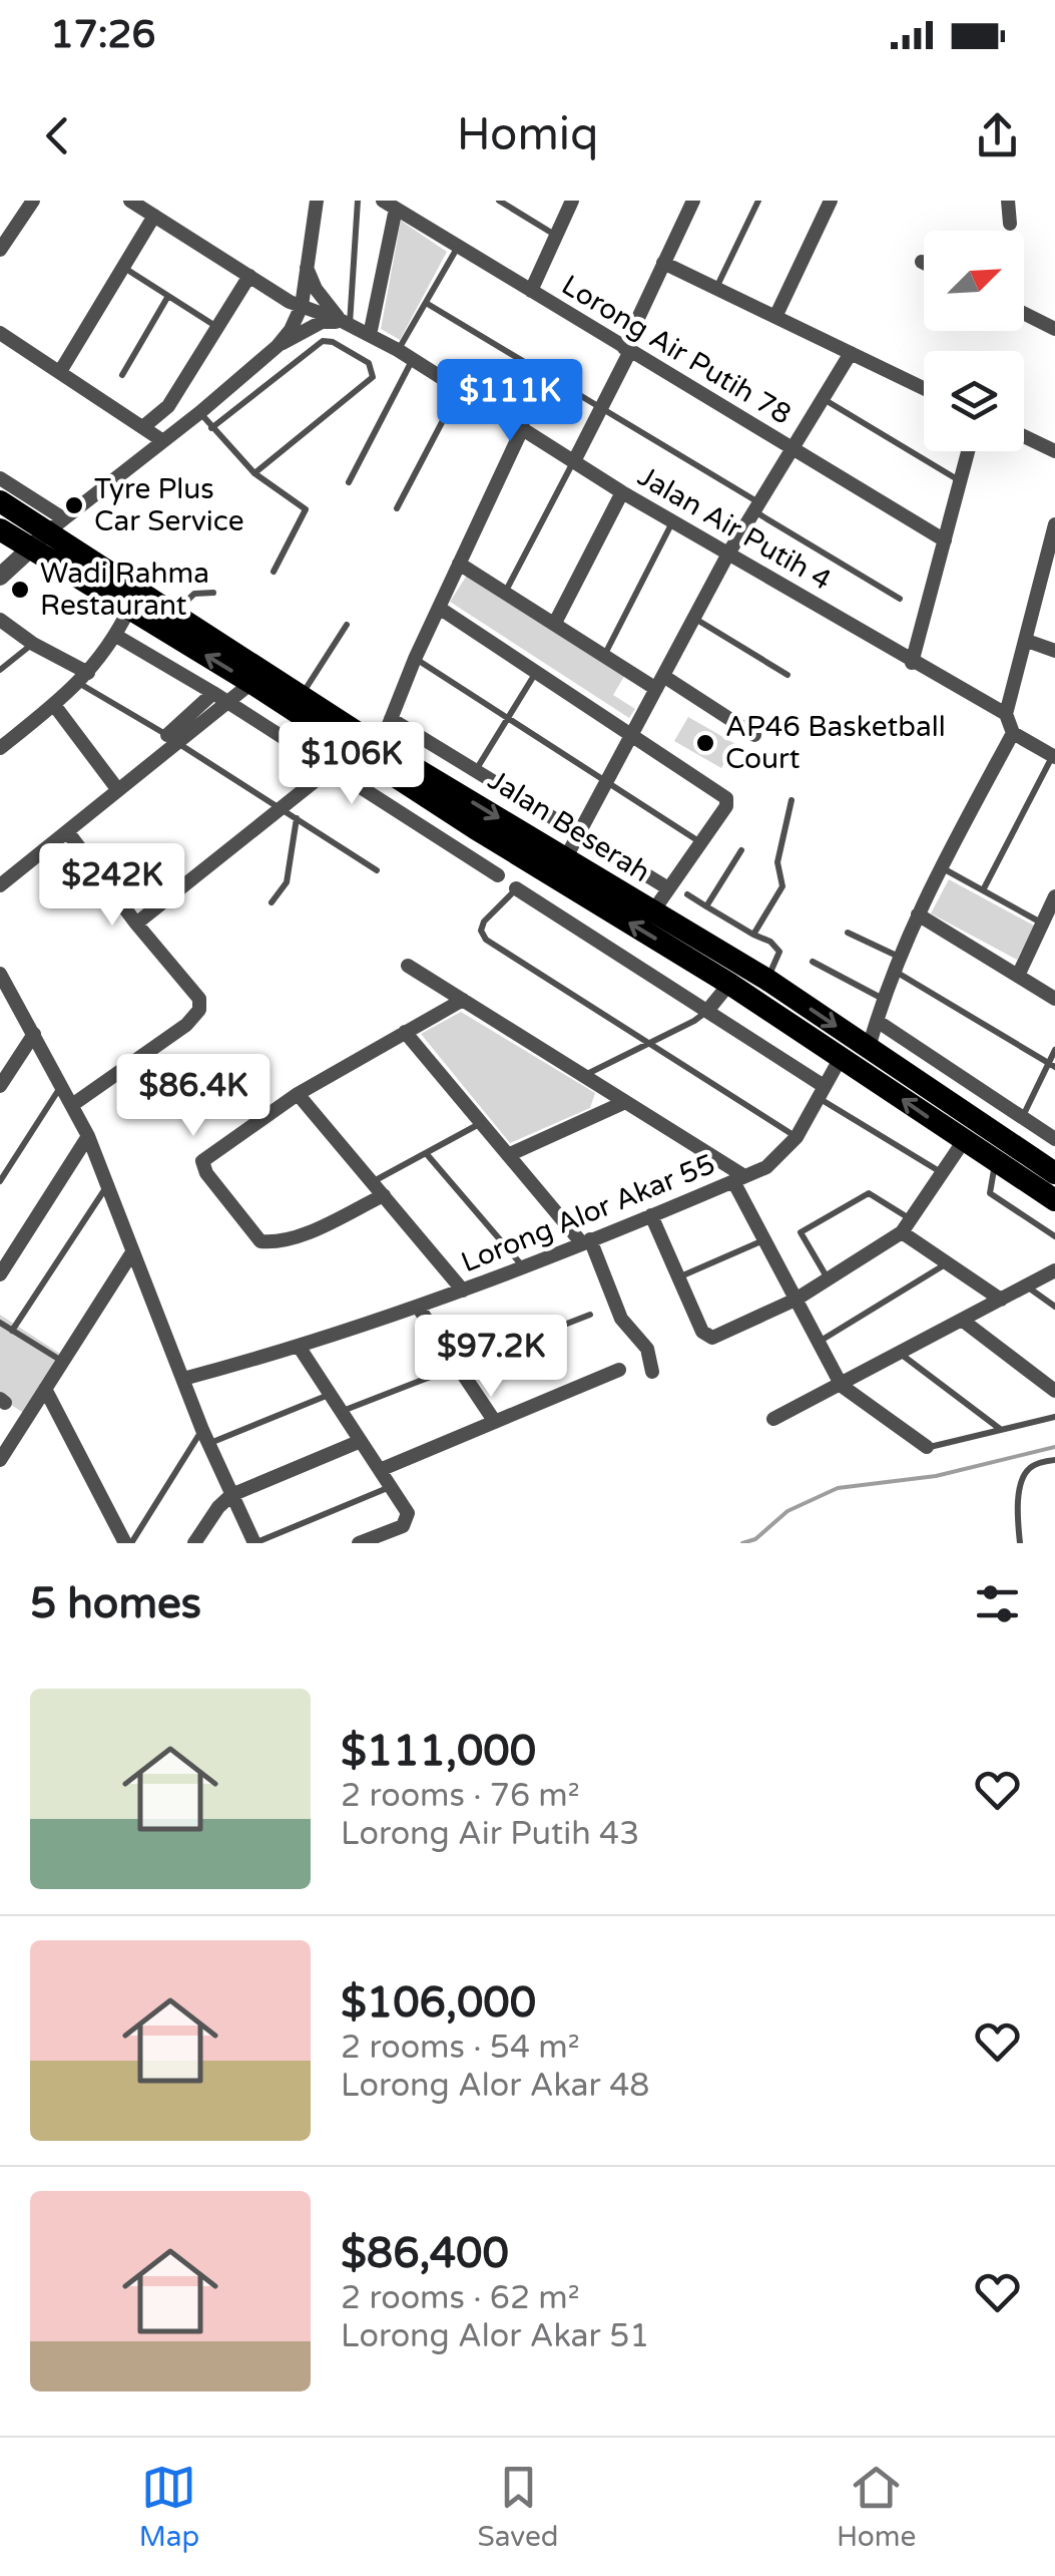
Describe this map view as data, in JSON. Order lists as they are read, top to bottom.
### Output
{
  "streets": {
    "highway": ["Jalan Beserah"],
    "street": ["Lorong Air Putih 78", "Jalan Air Putih 4", "Lorong Alor Akar 55"]
  },
  "crossings": [
    ["Jalan Beserah", "Lorong Alor Akar 55"]
  ],
  "places": ["Tyre Plus Car Service", "Wadi Rahma Restaurant", "AP46 Basketball Court"],
  "north": "top right",
  "page": {
    "status": "17:26",
    "header": "Homiq",
    "price": [
      "$111K",
      "$106K",
      "$242K",
      "$86.4K",
      "$97.2K"
    ],
    "heading": "5 homes",
    "list": [
      {
        "name": "$111,000",
        "note": "2 rooms · 76 m² · Lorong Air Putih 43"
      },
      {
        "name": "$106,000",
        "note": "2 rooms · 54 m² · Lorong Alor Akar 48"
      },
      {
        "name": "$86,400",
        "note": "2 rooms · 62 m² · Lorong Alor Akar 51"
      }
    ],
    "tabs": ["Map", "Saved", "Home"]
  }
}
